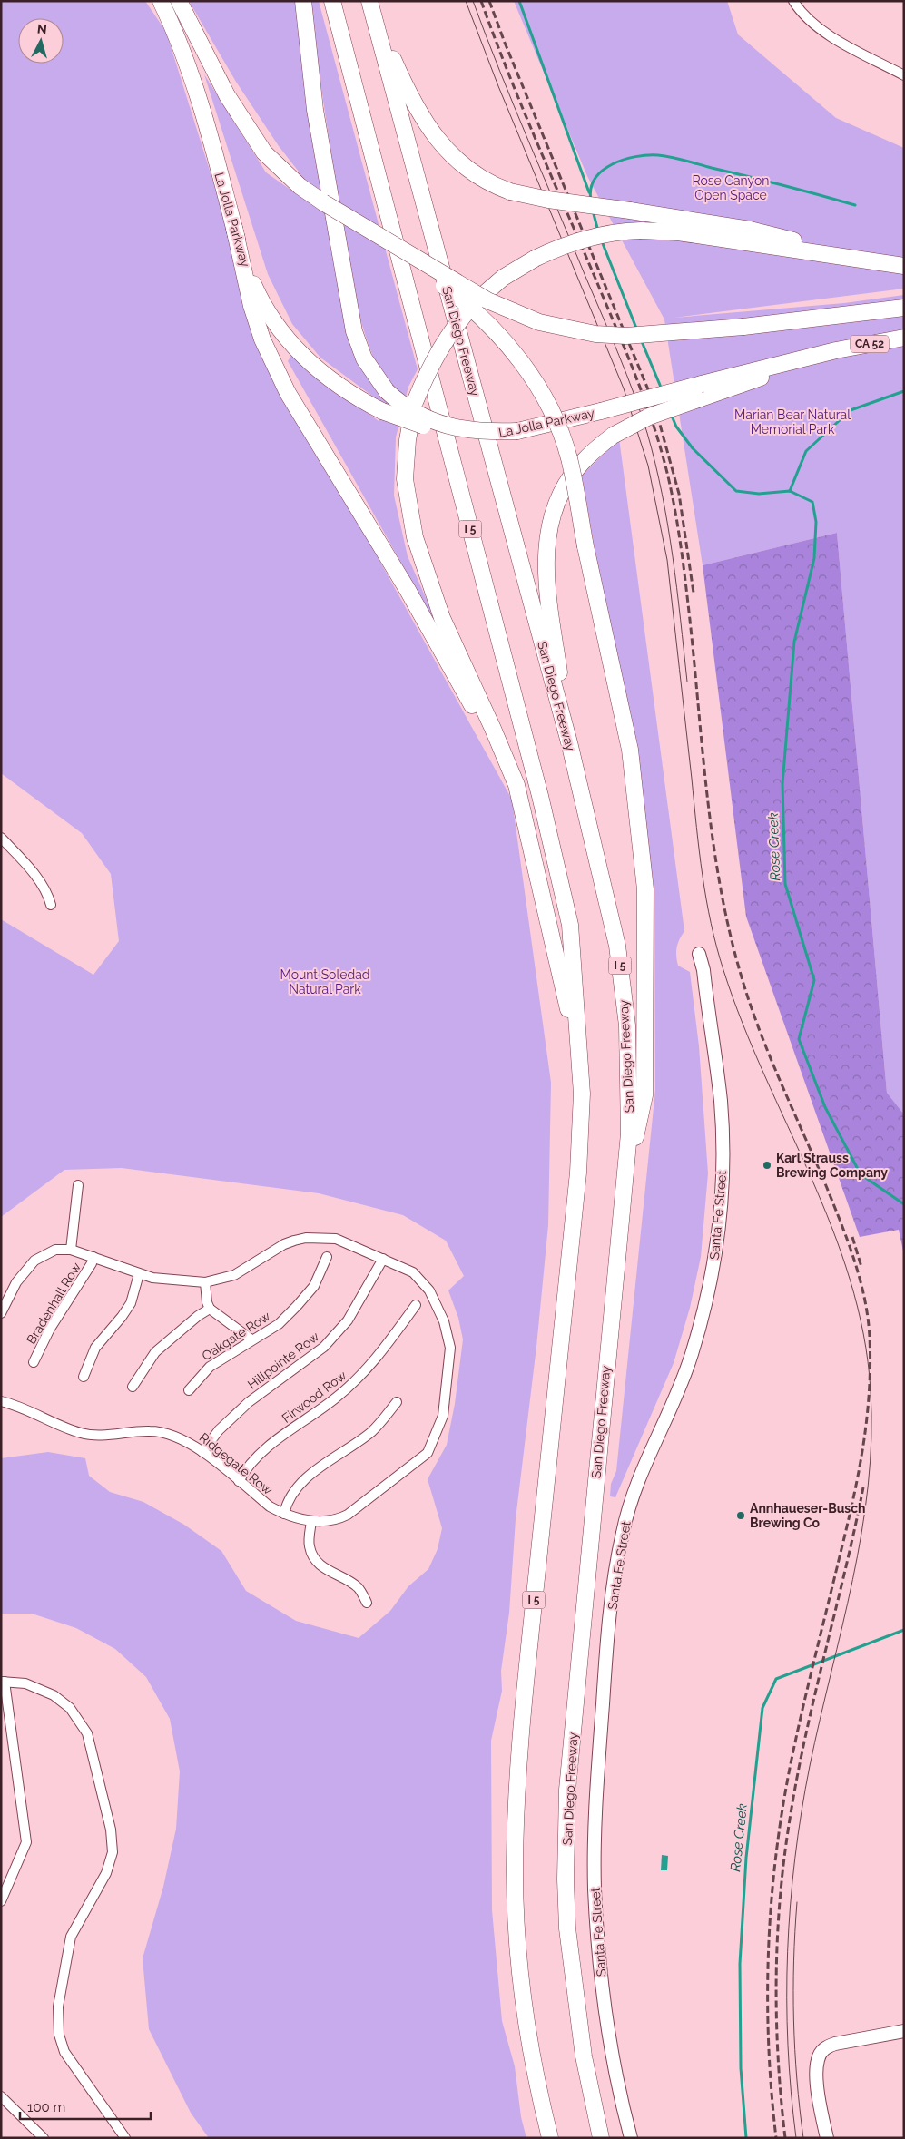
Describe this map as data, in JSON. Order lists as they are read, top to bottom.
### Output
{
  "streets": {
    "highway": [
      "La Jolla Parkway",
      "San Diego Freeway",
      "CA 52",
      "I 5"
    ],
    "street": [
      "Santa Fe Street",
      "Bradenhall Row",
      "Oakgate Row",
      "Hillpointe Row",
      "Firwood Row",
      "Ridgegate Row"
    ]
  },
  "crossings": [
    ["La Jolla Parkway", "CA 52"],
    ["Hillpointe Row", "Ridgegate Row"],
    ["Firwood Row", "Ridgegate Row"]
  ],
  "water": ["Rose Creek"],
  "parks": ["Rose Canyon Open Space", "Marian Bear Natural Memorial Park", "Mount Soledad Natural Park"],
  "places": ["Karl Strauss Brewing Company", "Annhaueser-Busch Brewing Co"],
  "scale_bar": "100 m",
  "north": "top"
}
